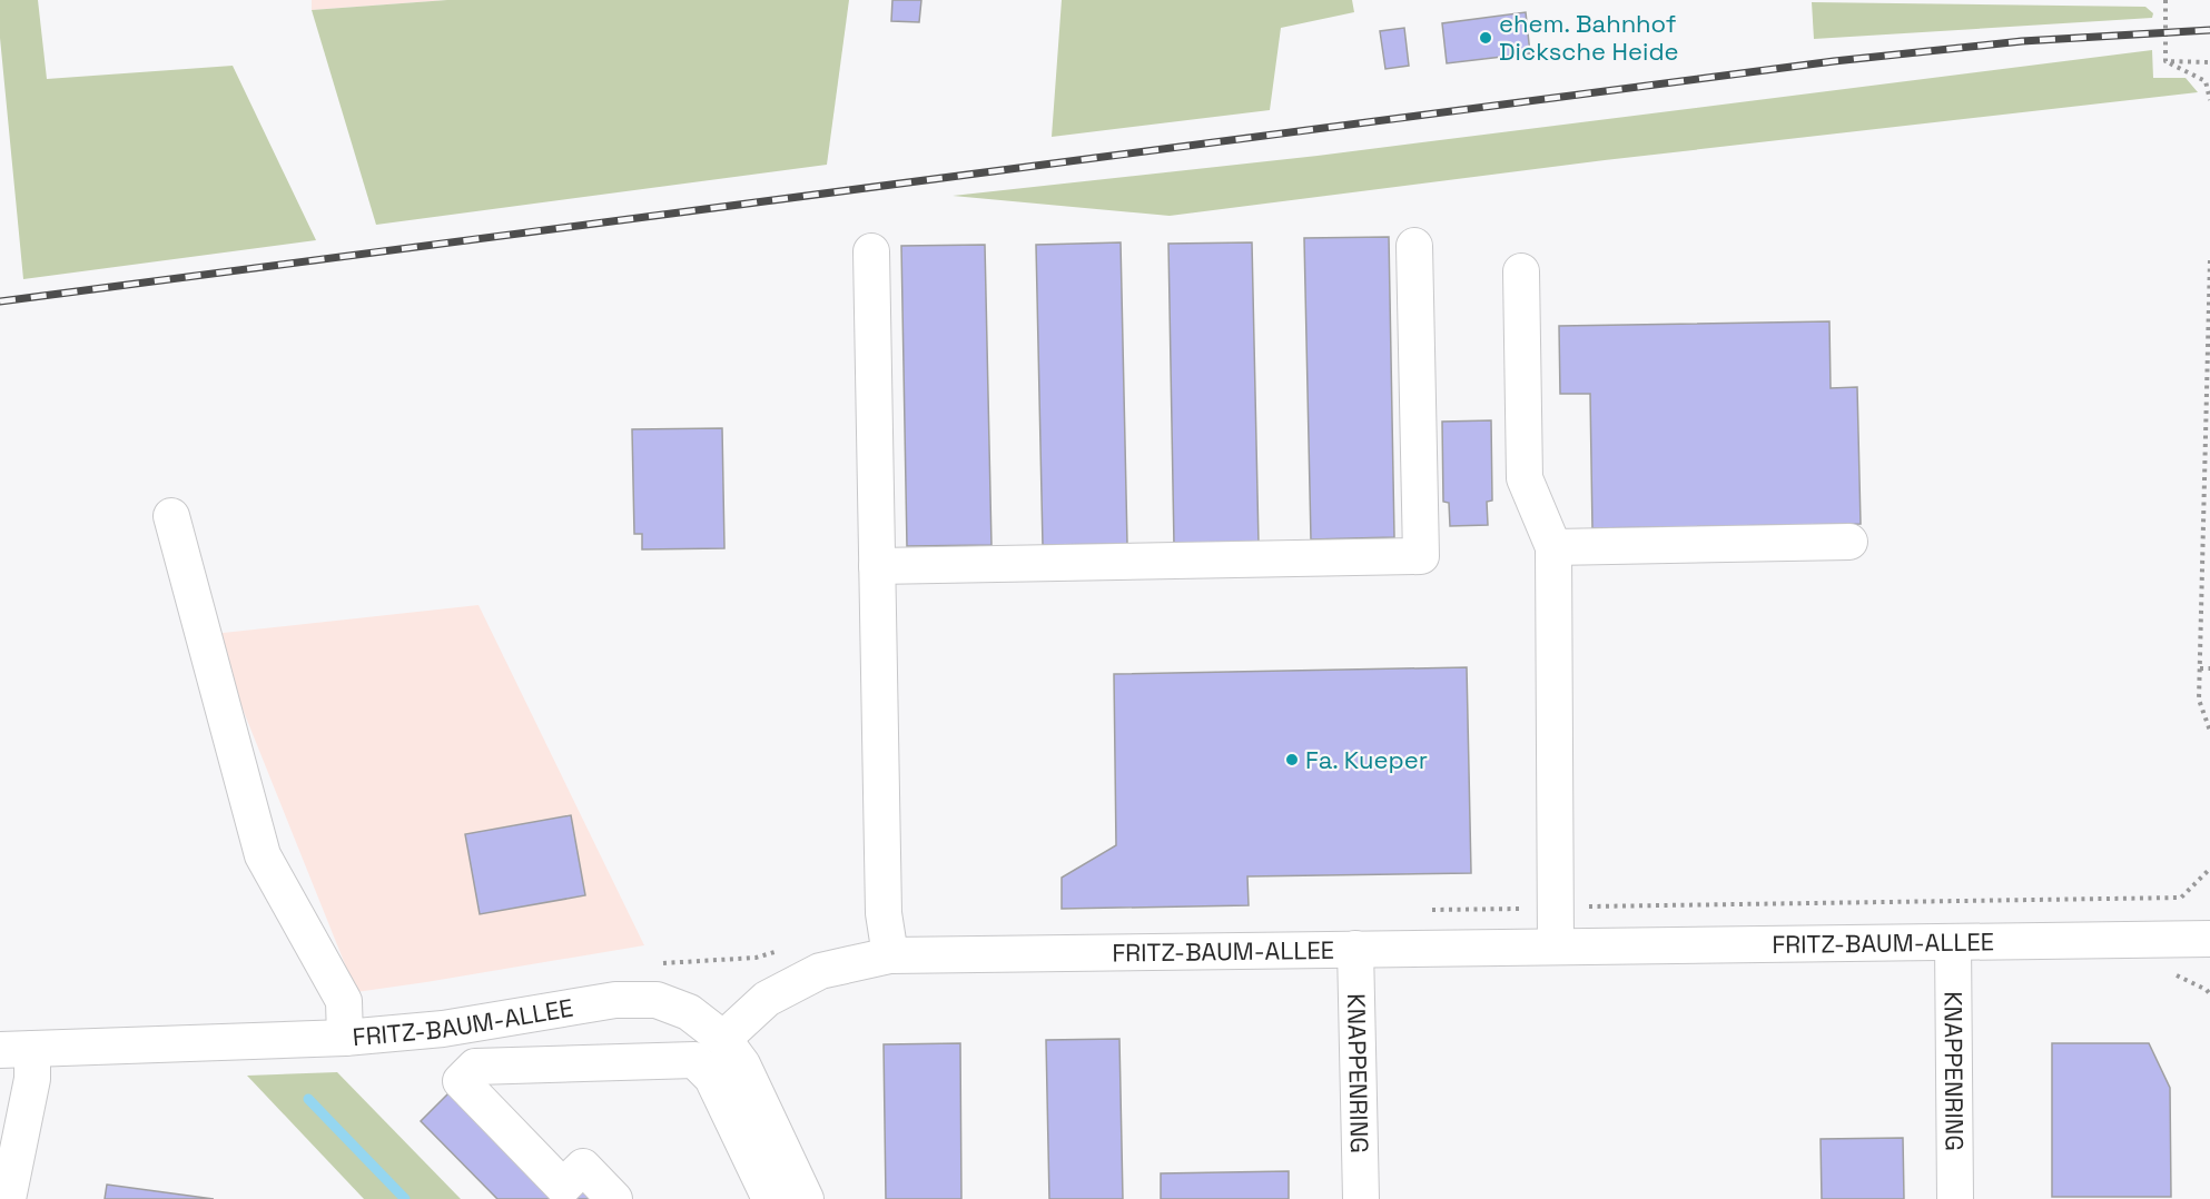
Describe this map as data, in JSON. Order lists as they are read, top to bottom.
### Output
{
  "streets": {
    "street": ["FRITZ-BAUM-ALLEE", "KNAPPENRING"]
  },
  "crossings": [
    ["FRITZ-BAUM-ALLEE", "KNAPPENRING"]
  ],
  "places": ["ehem. Bahnhof Dicksche Heide", "Fa. Kueper"]
}
